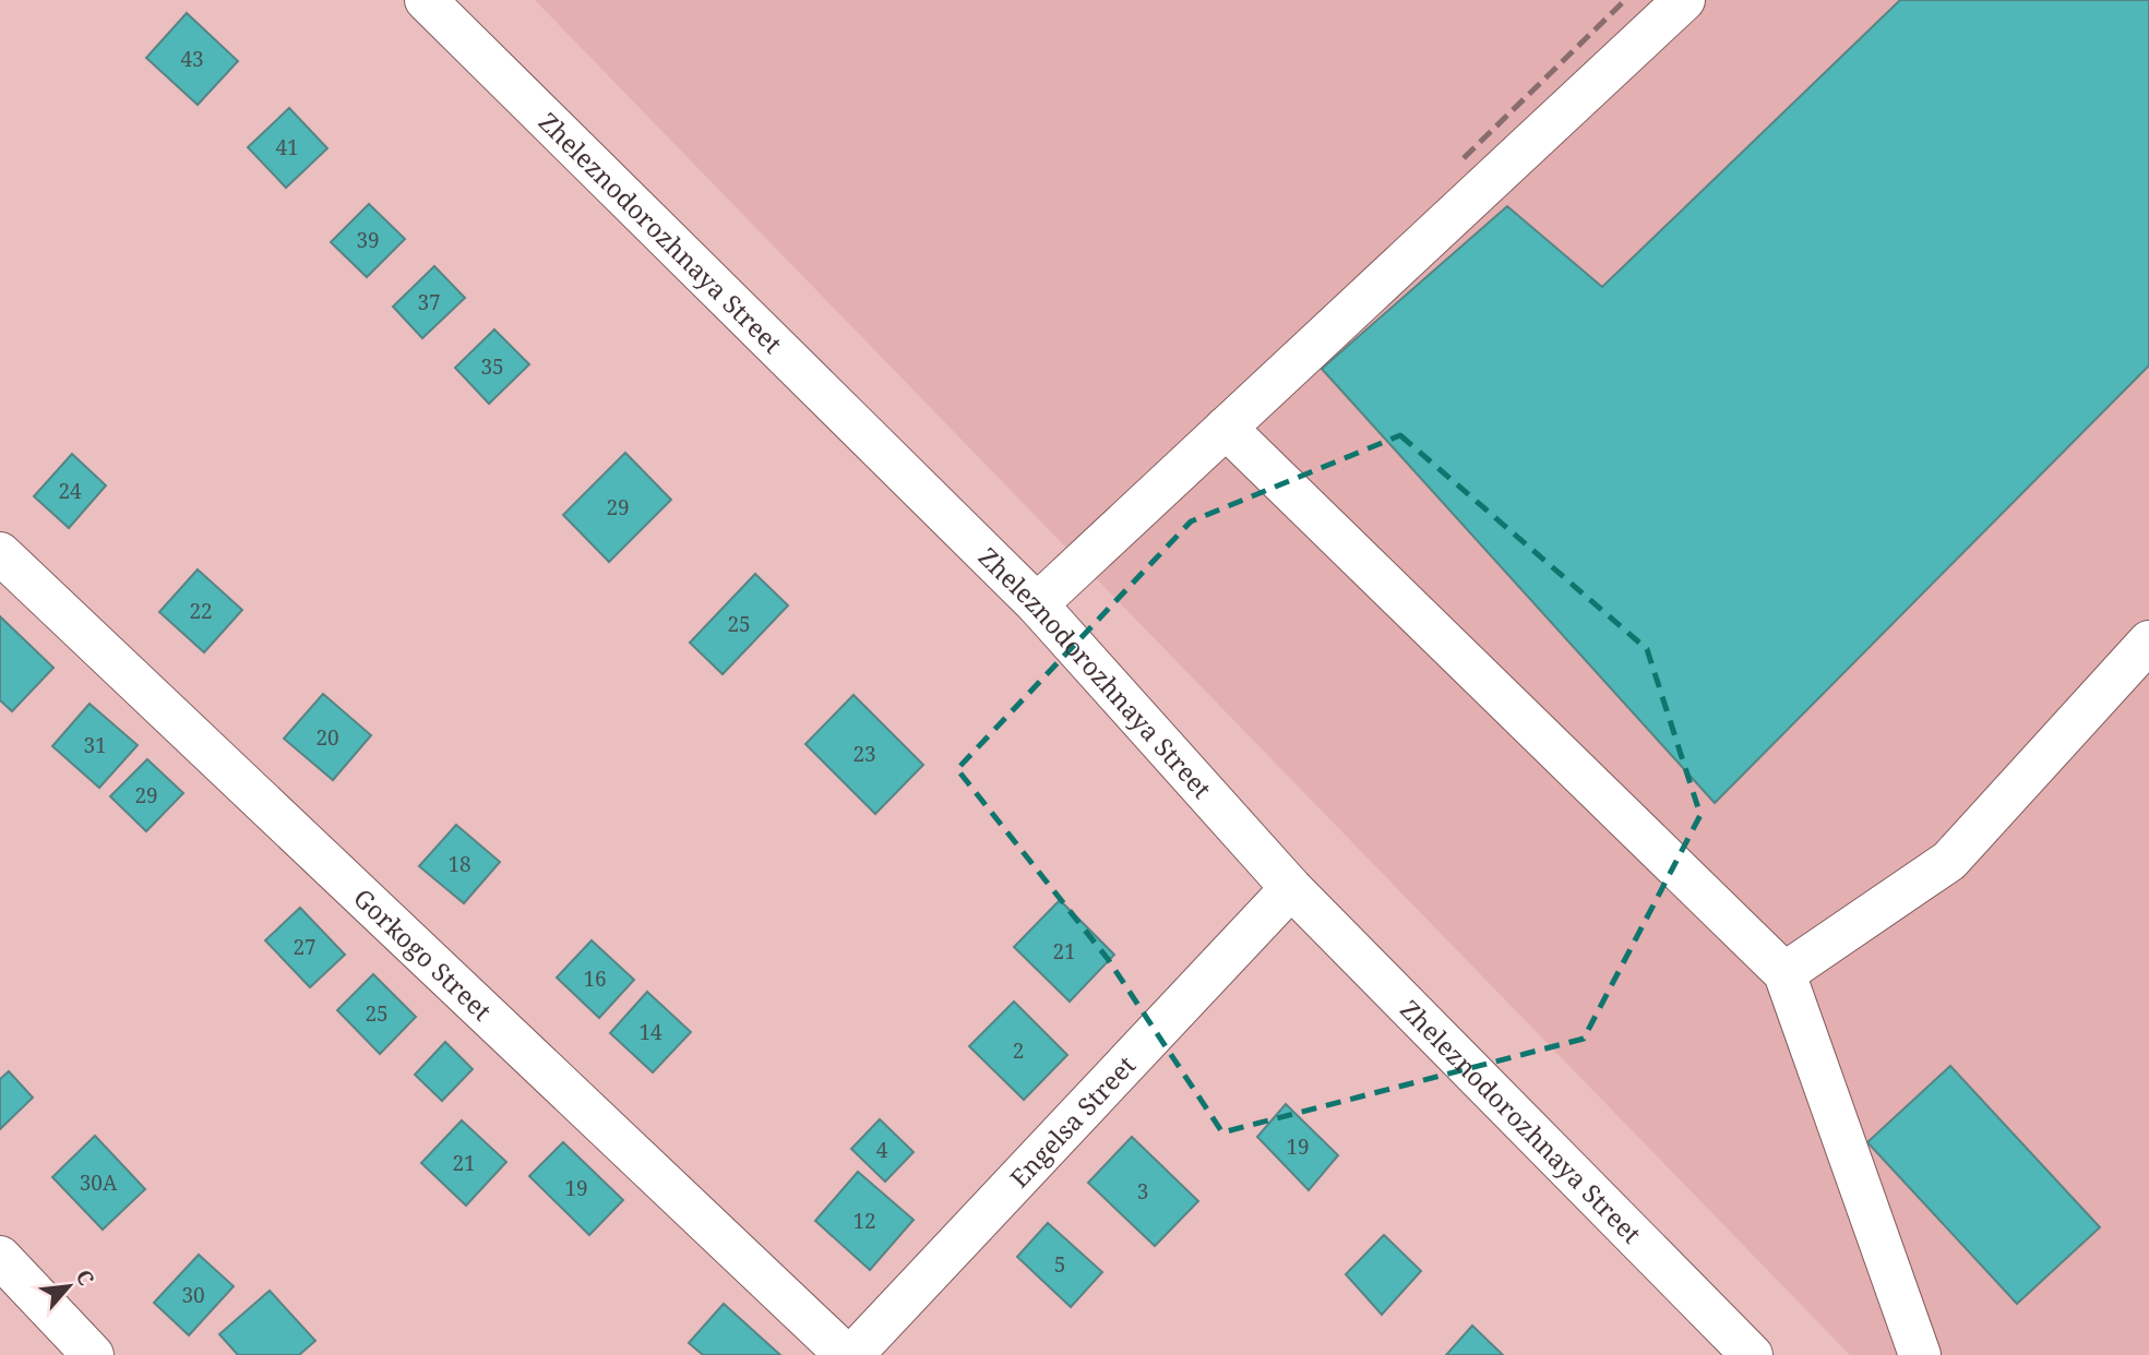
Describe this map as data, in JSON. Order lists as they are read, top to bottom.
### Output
{
  "streets": {
    "street": ["Zheleznodorozhnaya Street", "Gorkogo Street", "Engelsa Street"]
  },
  "crossings": [
    ["Zheleznodorozhnaya Street", "Engelsa Street"]
  ],
  "house_numbers": [
    "43",
    "41",
    "39",
    "37",
    "35",
    "24",
    "29",
    "22",
    "25",
    "20",
    "31",
    "23",
    "29",
    "18",
    "27",
    "21",
    "16",
    "25",
    "14",
    "2",
    "19",
    "4",
    "21",
    "30А",
    "19",
    "3",
    "12",
    "5",
    "30"
  ],
  "north": "top right"
}
